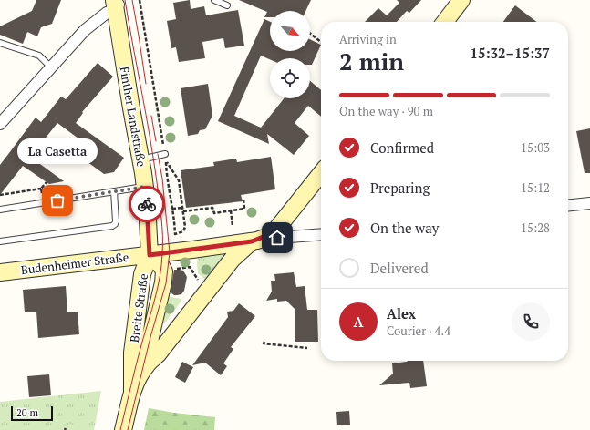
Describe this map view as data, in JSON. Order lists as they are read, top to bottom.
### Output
{
  "streets": {
    "main road": ["Finther Landstraße", "Budenheimer Straße", "Breite Straße"]
  },
  "crossings": [
    ["Finther Landstraße", "Budenheimer Straße"],
    ["Finther Landstraße", "Breite Straße"],
    ["Budenheimer Straße", "Breite Straße"]
  ],
  "places": ["La Casetta"],
  "scale_bar": "20 m",
  "north": "bottom right",
  "page": {
    "heading": ["2 min", "Arriving in", "15:32–15:37"],
    "panel": ["Alex", "Courier · 4.4"],
    "bar": "On the way · 90 m",
    "list": [
      ["Confirmed", "15:03"],
      ["Preparing", "15:12"],
      ["On the way", "15:28"],
      "Delivered"
    ],
    "bubble": "La Casetta",
    "round": "A",
    "scale": "20 m"
  }
}
